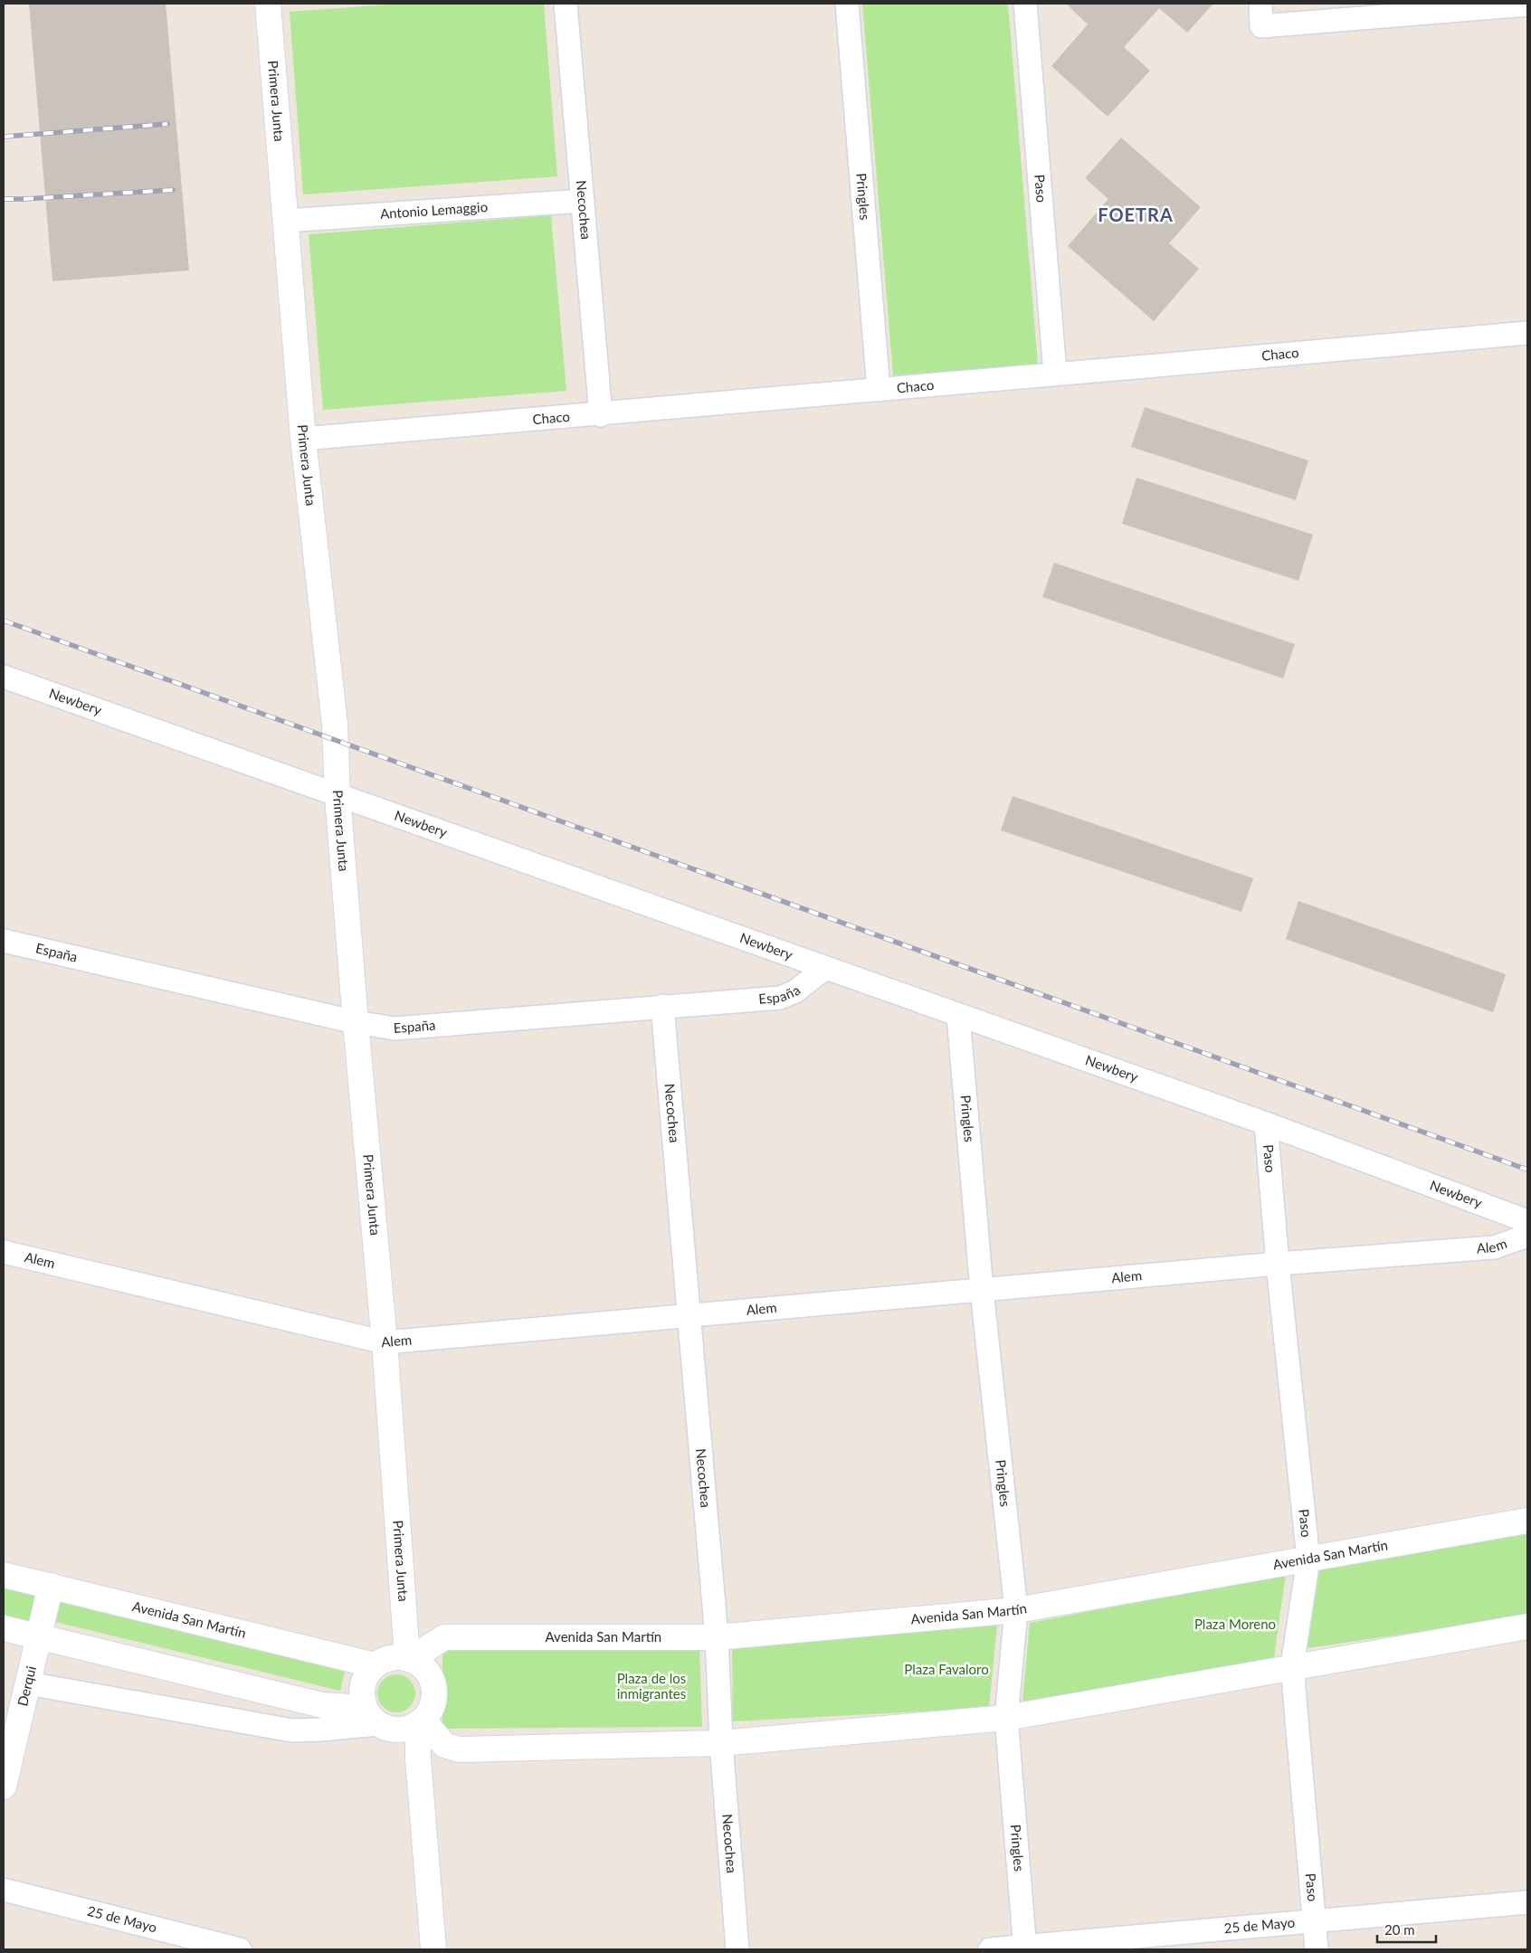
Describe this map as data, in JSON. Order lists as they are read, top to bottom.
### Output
{
  "streets": {
    "main road": ["Primera Junta", "Avenida San Martín", "Derqui"],
    "street": [
      "Paso",
      "Pringles",
      "Necochea",
      "Antonio Lemaggio",
      "Chaco",
      "Newbery",
      "España",
      "Alem",
      "25 de Mayo"
    ]
  },
  "crossings": [
    ["Primera Junta", "Antonio Lemaggio"],
    ["Primera Junta", "Chaco"],
    ["Primera Junta", "Newbery"],
    ["Primera Junta", "España"],
    ["Primera Junta", "Alem"],
    ["Primera Junta", "Avenida San Martín"],
    ["Paso", "Chaco"],
    ["Paso", "Newbery"],
    ["Paso", "Alem"],
    ["Paso", "Avenida San Martín"],
    ["Paso", "25 de Mayo"],
    ["Pringles", "Chaco"],
    ["Pringles", "Newbery"],
    ["Pringles", "Alem"],
    ["Pringles", "Avenida San Martín"],
    ["Pringles", "25 de Mayo"],
    ["Necochea", "Antonio Lemaggio"],
    ["Necochea", "Chaco"],
    ["Necochea", "España"],
    ["Necochea", "Alem"],
    ["Necochea", "Avenida San Martín"],
    ["Newbery", "España"],
    ["Avenida San Martín", "Derqui"]
  ],
  "districts": ["FOETRA"],
  "parks": ["Plaza Moreno", "Plaza Favaloro", "Plaza de los inmigrantes"],
  "scale_bar": "20 m"
}
